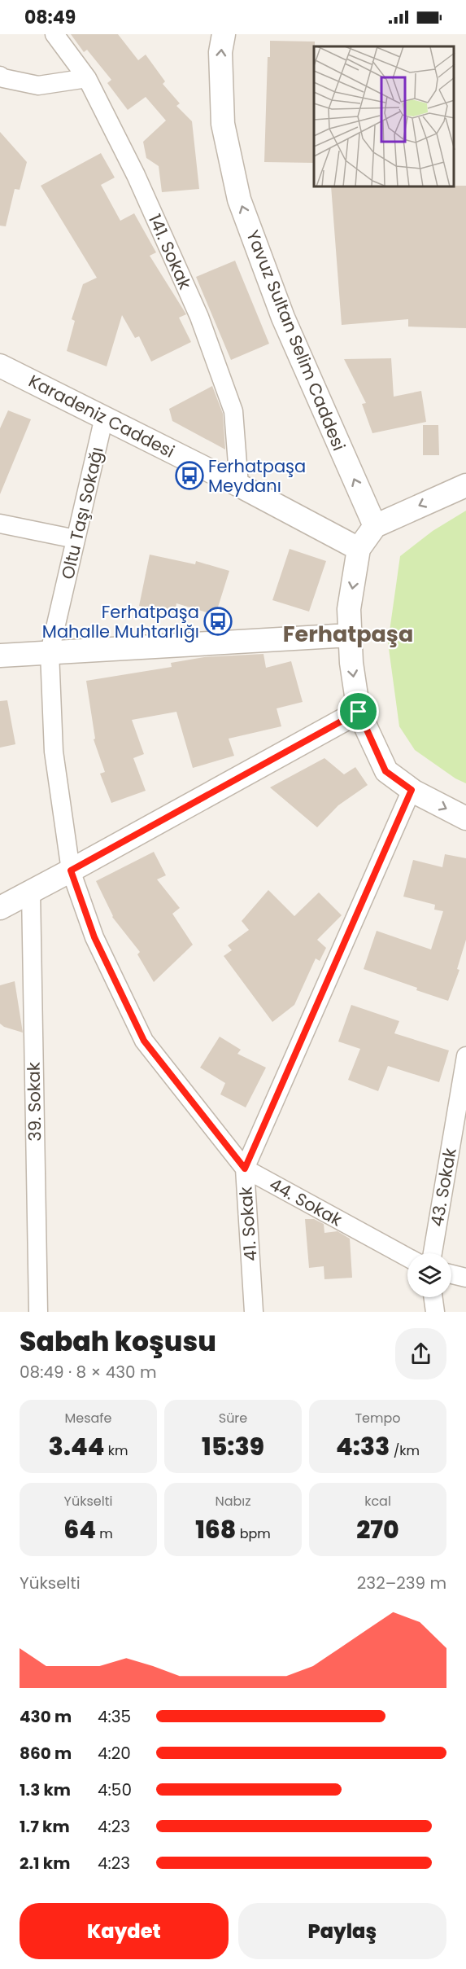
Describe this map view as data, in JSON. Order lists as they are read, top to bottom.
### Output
{
  "streets": {
    "street": [
      "141. Sokak",
      "Yavuz Sultan Selim Caddesi",
      "Karadeniz Caddesi",
      "Oltu Taşı Sokağı",
      "39. Sokak",
      "43. Sokak",
      "44. Sokak",
      "41. Sokak"
    ]
  },
  "crossings": [
    ["141. Sokak", "Karadeniz Caddesi"],
    ["Karadeniz Caddesi", "Oltu Taşı Sokağı"],
    ["Oltu Taşı Sokağı", "44. Sokak"],
    ["44. Sokak", "41. Sokak"]
  ],
  "one_way": ["Yavuz Sultan Selim Caddesi"],
  "districts": ["Ferhatpaşa"],
  "places": {
    "bus stop": ["Ferhatpaşa Meydanı", "Ferhatpaşa Mahalle Muhtarlığı"]
  },
  "page": {
    "status": "08:49",
    "heading": ["Sabah koşusu", "08:49 · 8 × 430 m"],
    "stats": [
      ["Mesafe", "3.44 km"],
      ["Süre", "15:39"],
      ["Tempo", "4:33 /km"],
      ["Yükselti", "64 m"],
      ["Nabız", "168 bpm"],
      ["kcal", "270"]
    ],
    "chart": ["Yükselti", "232–239 m"],
    "list": [
      {
        "name": "430 m",
        "note": "4:35"
      },
      {
        "name": "860 m",
        "note": "4:20"
      },
      {
        "name": "1.3 km",
        "note": "4:50"
      },
      {
        "name": "1.7 km",
        "note": "4:23"
      },
      {
        "name": "2.1 km",
        "note": "4:23"
      }
    ],
    "buttons": ["Kaydet", "Paylaş"]
  }
}
